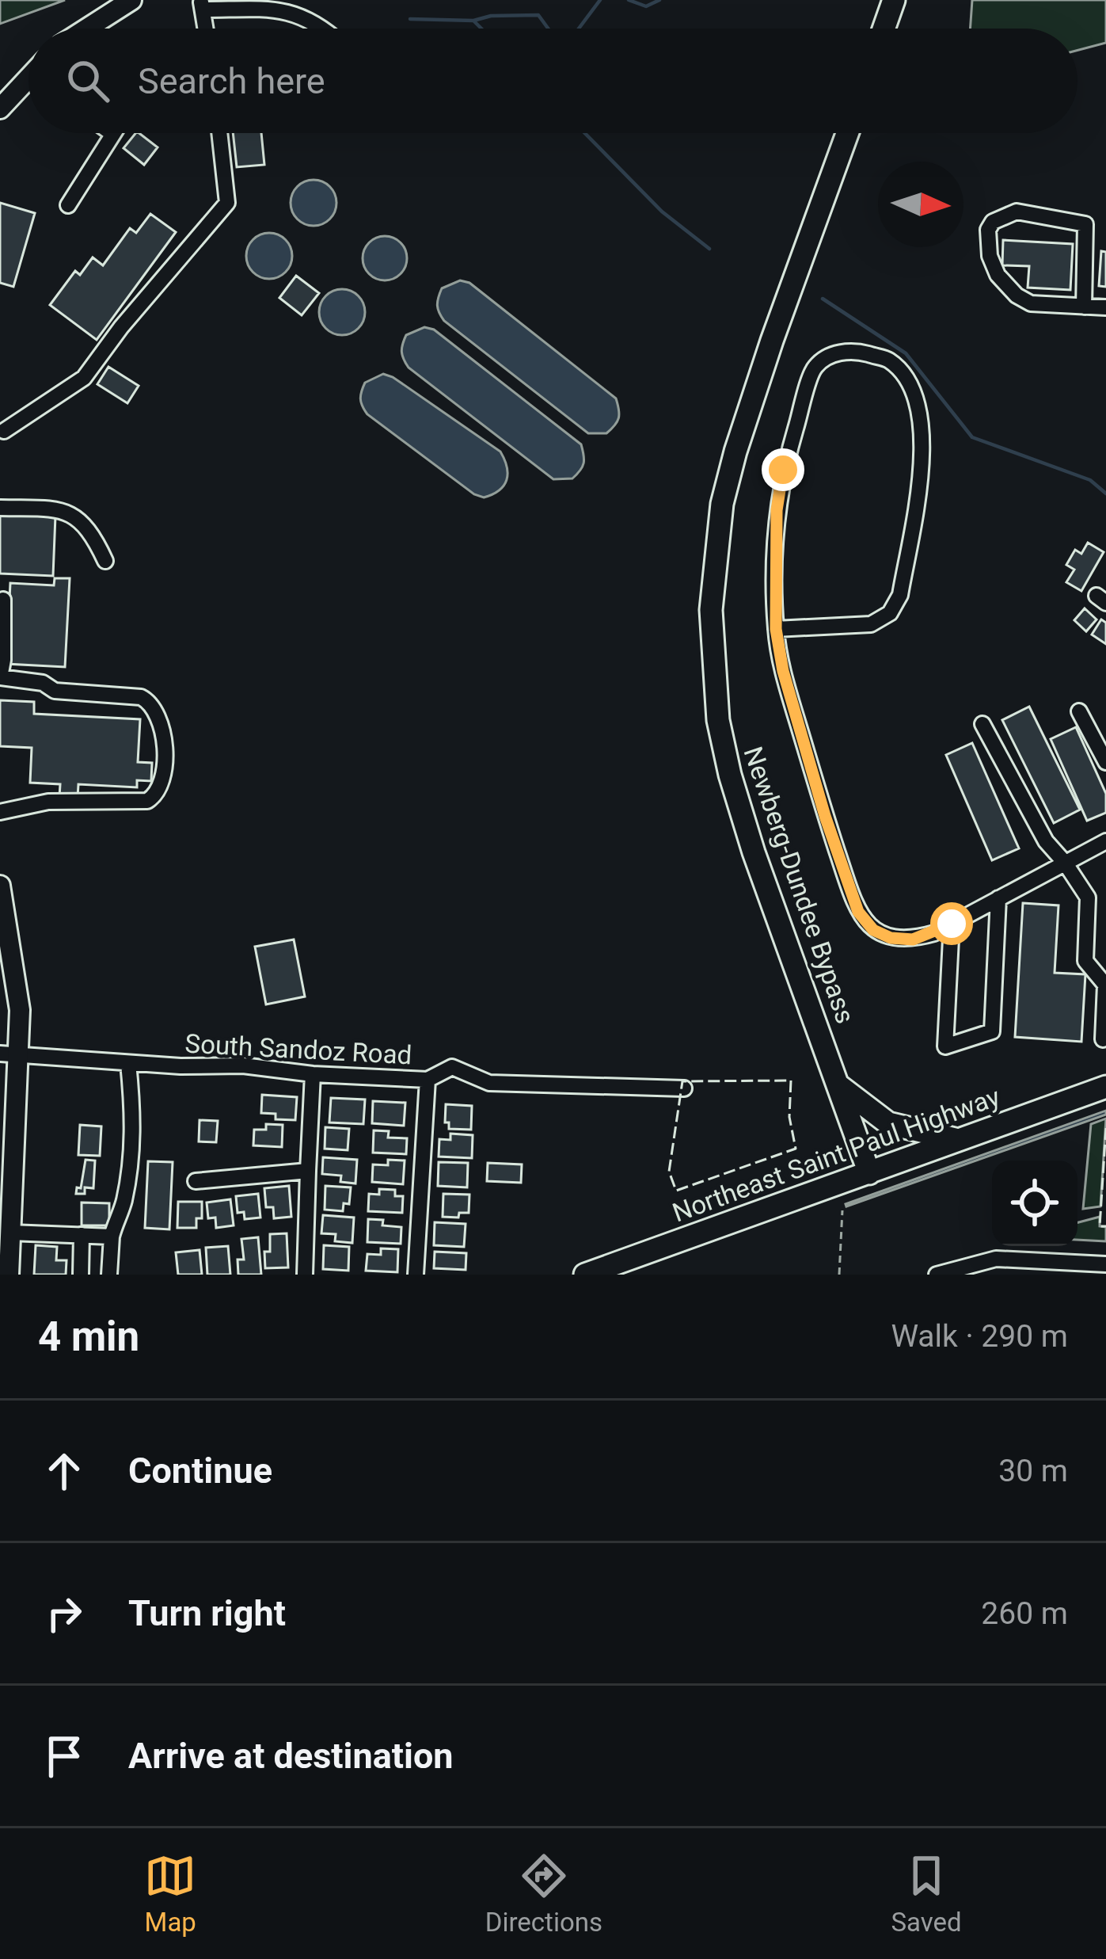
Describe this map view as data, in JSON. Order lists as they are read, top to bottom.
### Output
{
  "streets": {
    "highway": ["Newberg-Dundee Bypass", "Northeast Saint Paul Highway"],
    "street": ["South Sandoz Road"]
  },
  "crossings": [
    ["Newberg-Dundee Bypass", "Northeast Saint Paul Highway"]
  ],
  "north": "right",
  "page": {
    "search": "Search here",
    "heading": ["4 min", "Walk · 290 m"],
    "list": [
      ["Continue", "30 m"],
      ["Turn right", "260 m"],
      "Arrive at destination"
    ],
    "nav": ["Map", "Directions", "Saved"]
  }
}
